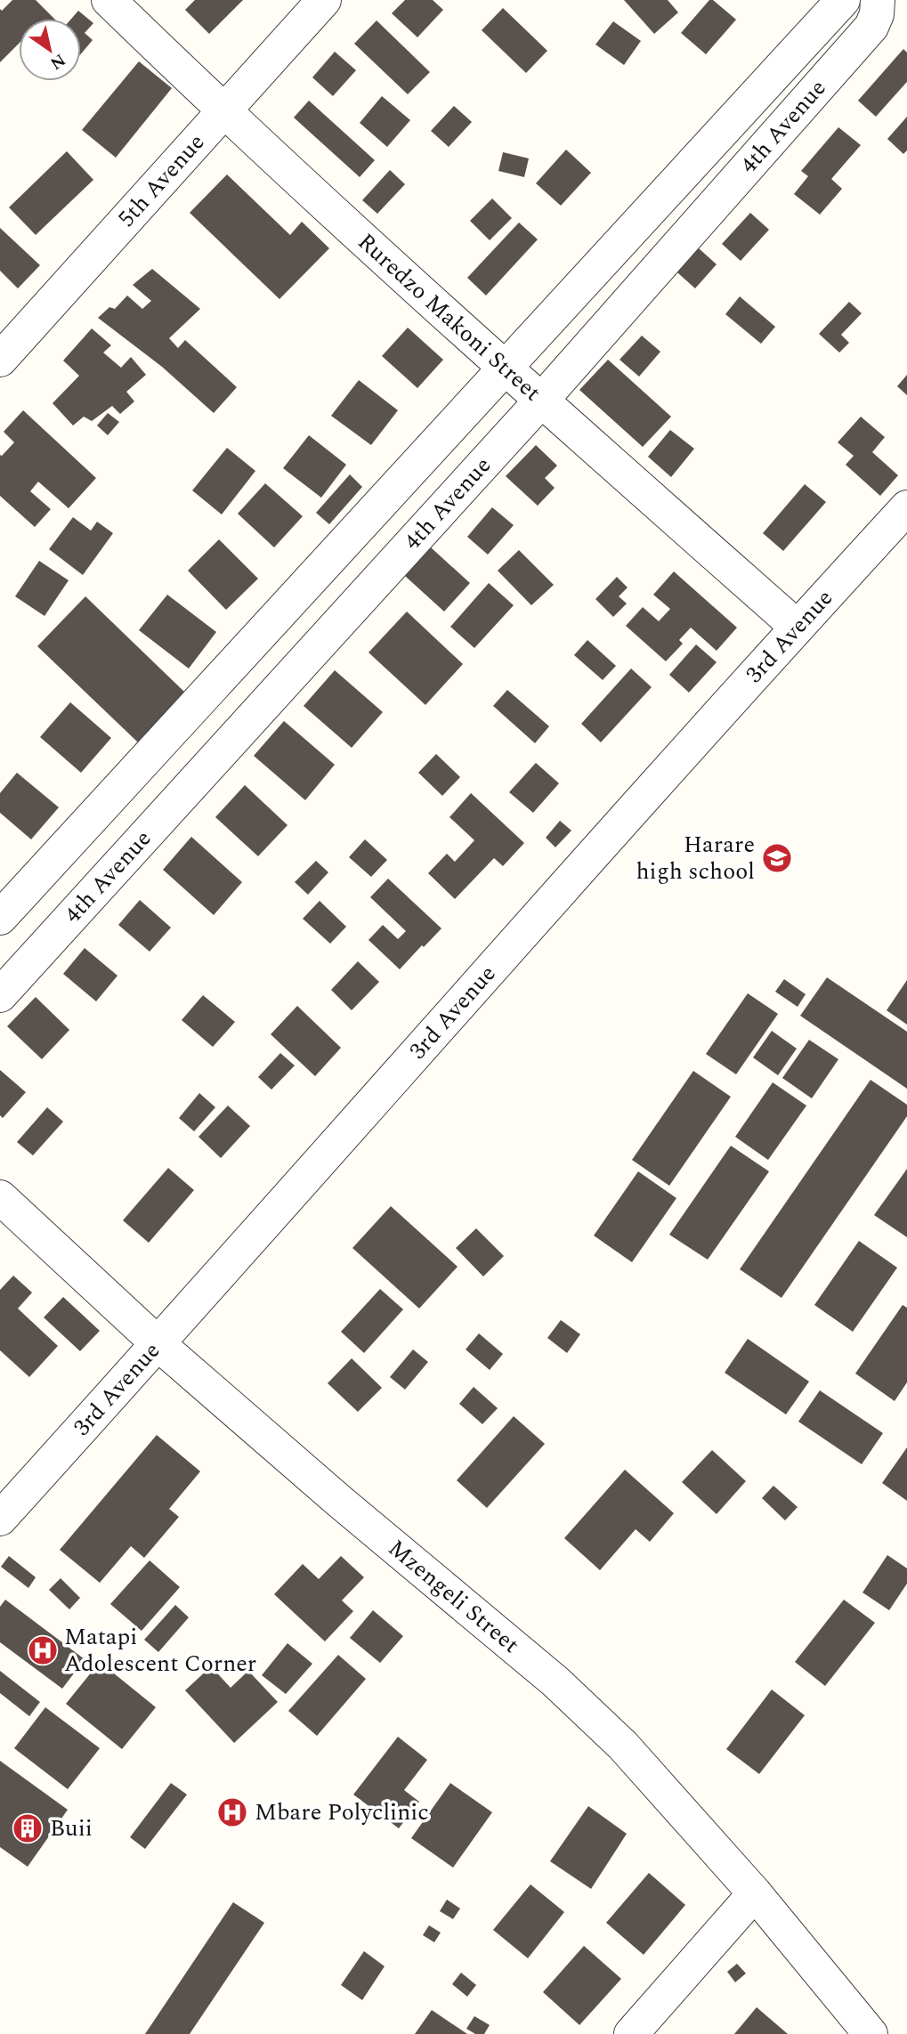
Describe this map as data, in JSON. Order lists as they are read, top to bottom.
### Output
{
  "streets": {
    "street": [
      "4th Avenue",
      "5th Avenue",
      "Ruredzo Makoni Street",
      "3rd Avenue",
      "Mzengeli Street"
    ]
  },
  "crossings": [
    ["4th Avenue", "Ruredzo Makoni Street"],
    ["5th Avenue", "Ruredzo Makoni Street"],
    ["Ruredzo Makoni Street", "3rd Avenue"],
    ["3rd Avenue", "Mzengeli Street"]
  ],
  "places": {
    "school or university": ["Harare high school"],
    "hospital": ["Matapi Adolescent Corner", "Mbare Polyclinic"],
    "building": ["Buii"]
  },
  "north": "bottom right"
}
